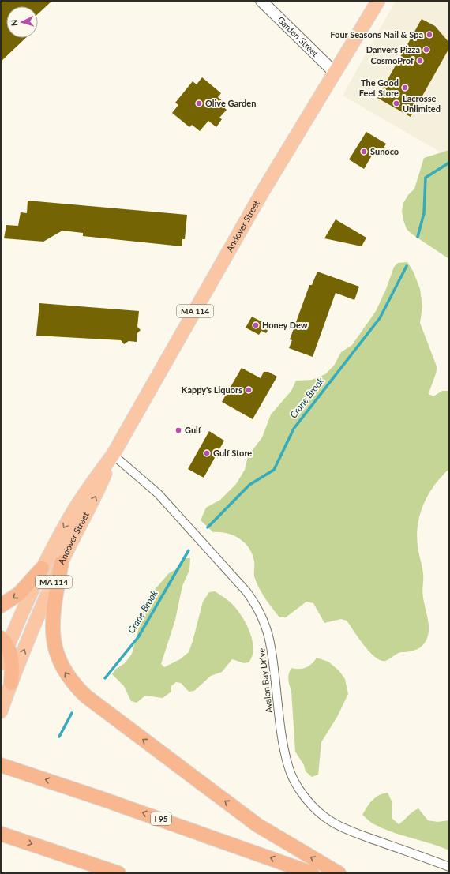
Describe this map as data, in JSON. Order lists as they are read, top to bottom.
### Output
{
  "streets": {
    "highway": ["Andover Street", "MA 114", "I 95"],
    "main road": ["Garden Street"],
    "street": ["Avalon Bay Drive"]
  },
  "crossings": [
    ["Garden Street", "Andover Street"],
    ["Andover Street", "Avalon Bay Drive"]
  ],
  "water": ["Crane Brook"],
  "places": [
    "Four Seasons Nail & Spa",
    "Danvers Pizza",
    "CosmoProf",
    "The Good Feet Store",
    "Olive Garden",
    "Lacrosse Unlimited",
    "Sunoco",
    "Honey Dew",
    "Kappy's Liquors",
    "Gulf",
    "Gulf Store"
  ],
  "north": "left"
}
